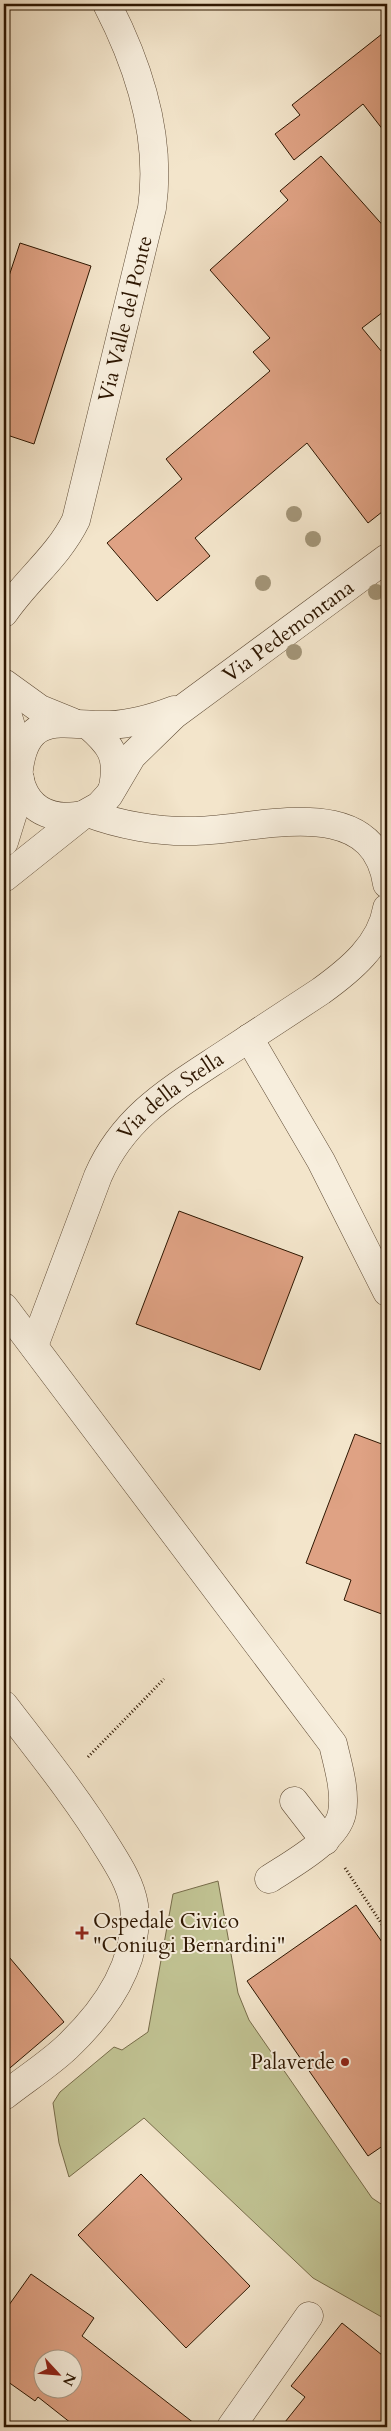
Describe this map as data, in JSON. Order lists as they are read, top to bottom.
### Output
{
  "streets": {
    "street": ["Via Valle del Ponte", "Via Pedemontana", "Via della Stella"]
  },
  "places": {
    "health": ["Ospedale Civico \"Coniugi Bernardini\""],
    "other": ["Palaverde"]
  },
  "north": "bottom right"
}
